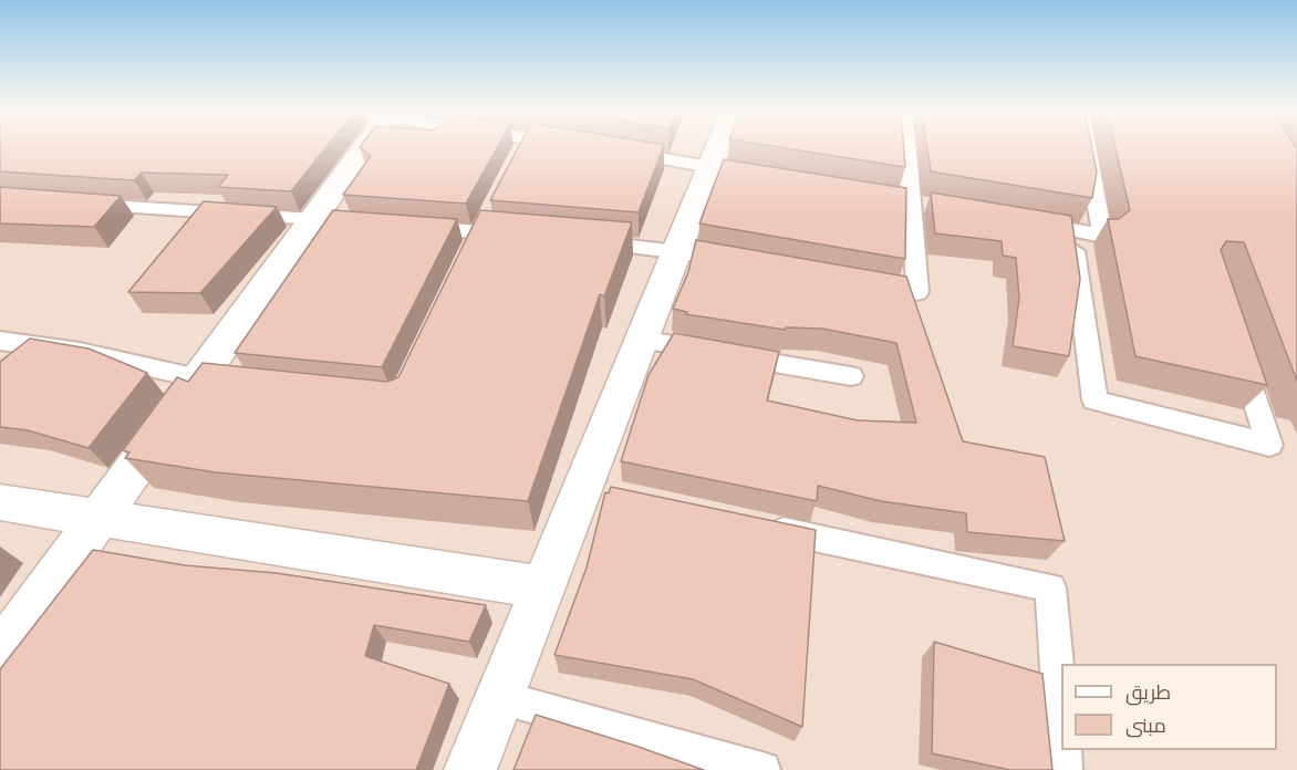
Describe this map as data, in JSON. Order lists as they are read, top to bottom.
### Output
{
  "legend": ["طريق", "مبنى"]
}
